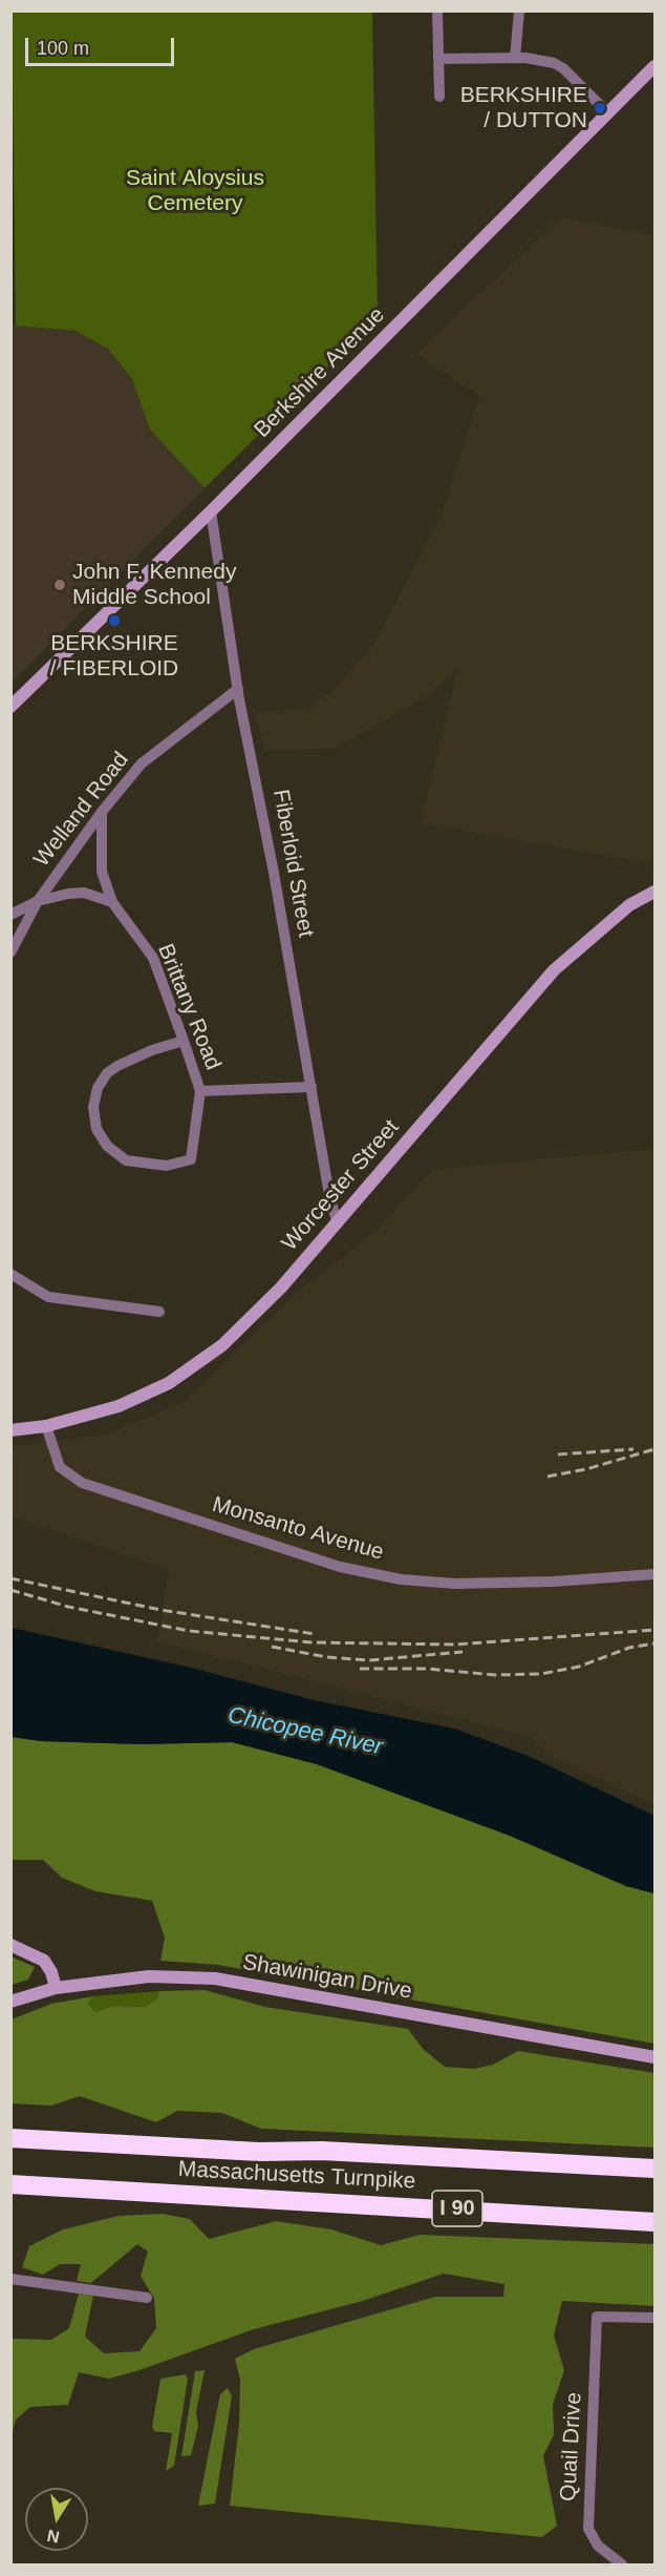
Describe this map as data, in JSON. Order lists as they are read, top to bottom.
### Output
{
  "streets": {
    "highway": ["Massachusetts Turnpike", "I 90"],
    "main road": ["Berkshire Avenue", "Worcester Street", "Shawinigan Drive"],
    "street": [
      "Welland Road",
      "Fiberloid Street",
      "Brittany Road",
      "Monsanto Avenue",
      "Quail Drive"
    ]
  },
  "crossings": [
    ["Berkshire Avenue", "Fiberloid Street"],
    ["Welland Road", "Fiberloid Street"],
    ["Welland Road", "Brittany Road"],
    ["Fiberloid Street", "Worcester Street"],
    ["Worcester Street", "Monsanto Avenue"]
  ],
  "water": ["Chicopee River"],
  "parks": ["Saint Aloysius Cemetery"],
  "places": ["BERKSHIRE / DUTTON", "John F. Kennedy Middle School", "BERKSHIRE / FIBERLOID"],
  "scale_bar": "100 m",
  "north": "bottom"
}
